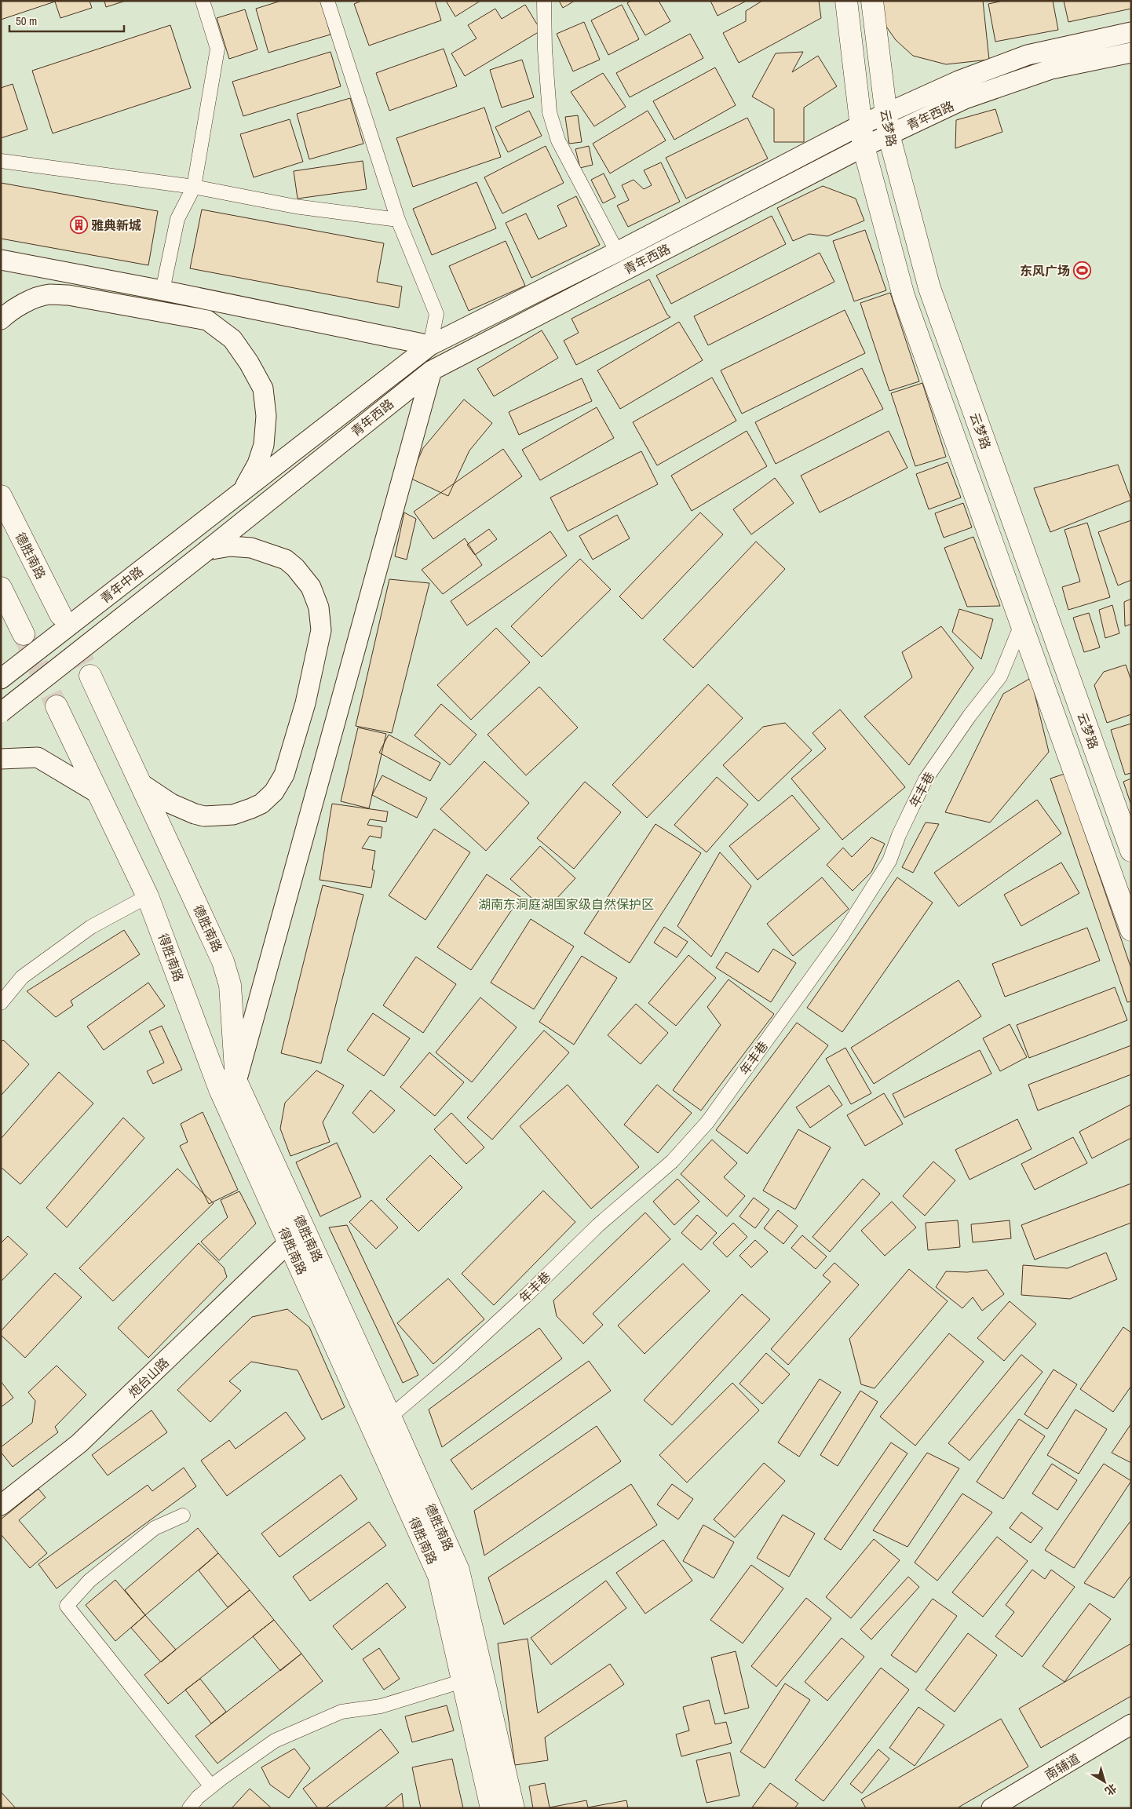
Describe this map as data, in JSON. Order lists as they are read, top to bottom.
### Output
{
  "streets": {
    "main road": [
      "青年西路",
      "云梦路",
      "德胜南路",
      "青年中路",
      "得胜南路",
      "炮台山路",
      "南辅道"
    ],
    "street": ["年丰巷"]
  },
  "crossings": [
    ["青年西路", "云梦路"],
    ["青年西路", "青年中路"],
    ["德胜南路", "年丰巷"],
    ["得胜南路", "炮台山路"]
  ],
  "parks": ["湖南东洞庭湖国家级自然保护区"],
  "places": {
    "building": ["雅典新城"],
    "sports": ["东风广场"]
  },
  "scale_bar": "50 m",
  "north": "bottom right"
}
